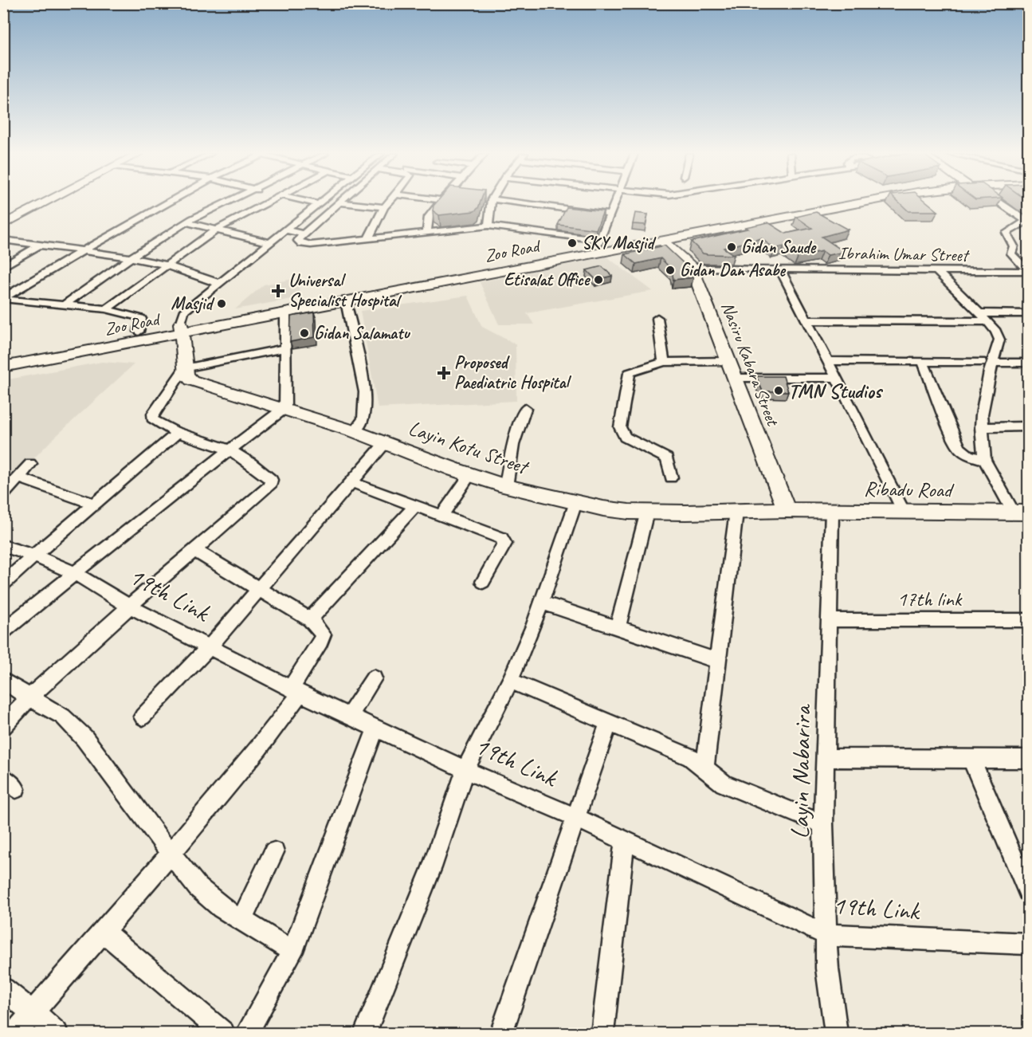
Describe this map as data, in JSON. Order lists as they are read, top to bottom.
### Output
{
  "streets": {
    "main road": [
      "Zoo Road",
      "Nasiru Kabara Street",
      "Layin Kotu Street",
      "Ribadu Road"
    ],
    "street": [
      "Ibrahim Umar Street",
      "19th Link",
      "17th link",
      "Layin Nabarira"
    ]
  },
  "crossings": [
    ["Zoo Road", "Nasiru Kabara Street"],
    ["Ibrahim Umar Street", "Nasiru Kabara Street"],
    ["Nasiru Kabara Street", "Layin Kotu Street"],
    ["Nasiru Kabara Street", "Ribadu Road"],
    ["Layin Kotu Street", "Ribadu Road"],
    ["Ribadu Road", "Layin Nabarira"],
    ["19th Link", "Layin Nabarira"],
    ["17th link", "Layin Nabarira"]
  ],
  "places": {
    "other": [
      "SKY Masjid",
      "Gidan Saude",
      "Gidan Dan Asabe",
      "Etisalat Office",
      "Masjid",
      "Gidan Salamatu",
      "TMN Studios"
    ],
    "health": ["Universal Specialist Hospital", "Proposed Paediatric Hospital"]
  }
}
